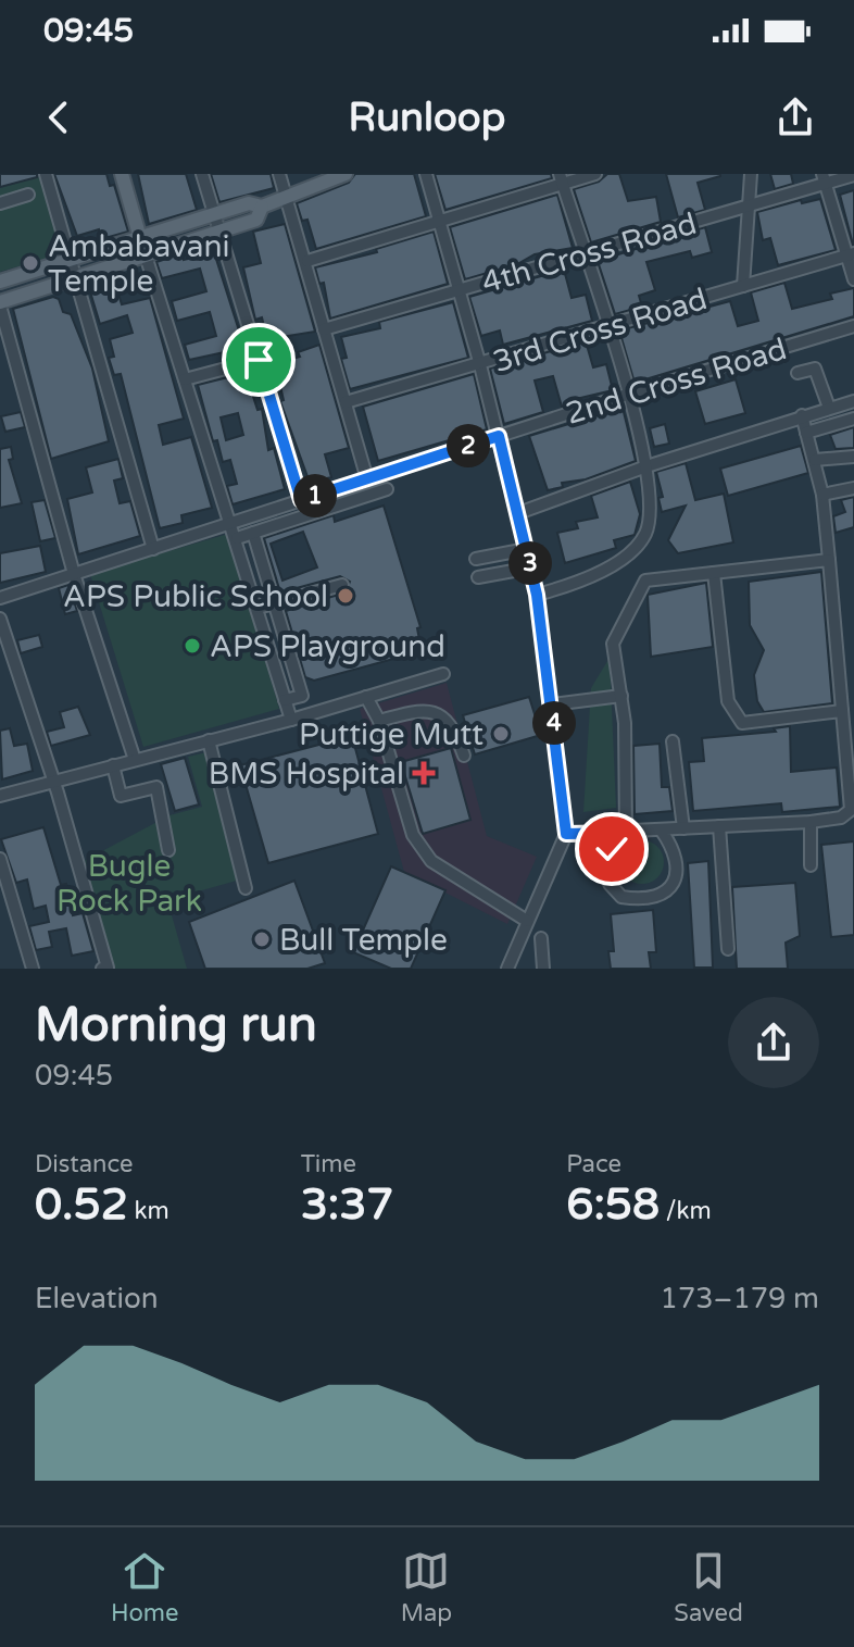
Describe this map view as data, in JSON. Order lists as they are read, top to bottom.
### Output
{
  "streets": {
    "street": ["4th Cross Road", "3rd Cross Road", "2nd Cross Road"]
  },
  "parks": ["Bugle Rock Park"],
  "places": {
    "other": [
      "Ambabavani Temple",
      "APS Public School",
      "APS Playground",
      "Puttige Mutt",
      "Bull Temple"
    ],
    "health": ["BMS Hospital"]
  },
  "page": {
    "status": "09:45",
    "header": "Runloop",
    "pins": [
      "2",
      "1",
      "3",
      "4"
    ],
    "heading": ["Morning run", "09:45"],
    "stats": [
      ["Distance", "0.52 km"],
      ["Time", "3:37"],
      ["Pace", "6:58 /km"]
    ],
    "chart": ["Elevation", "173–179 m"],
    "tabs": ["Home", "Map", "Saved"]
  }
}
